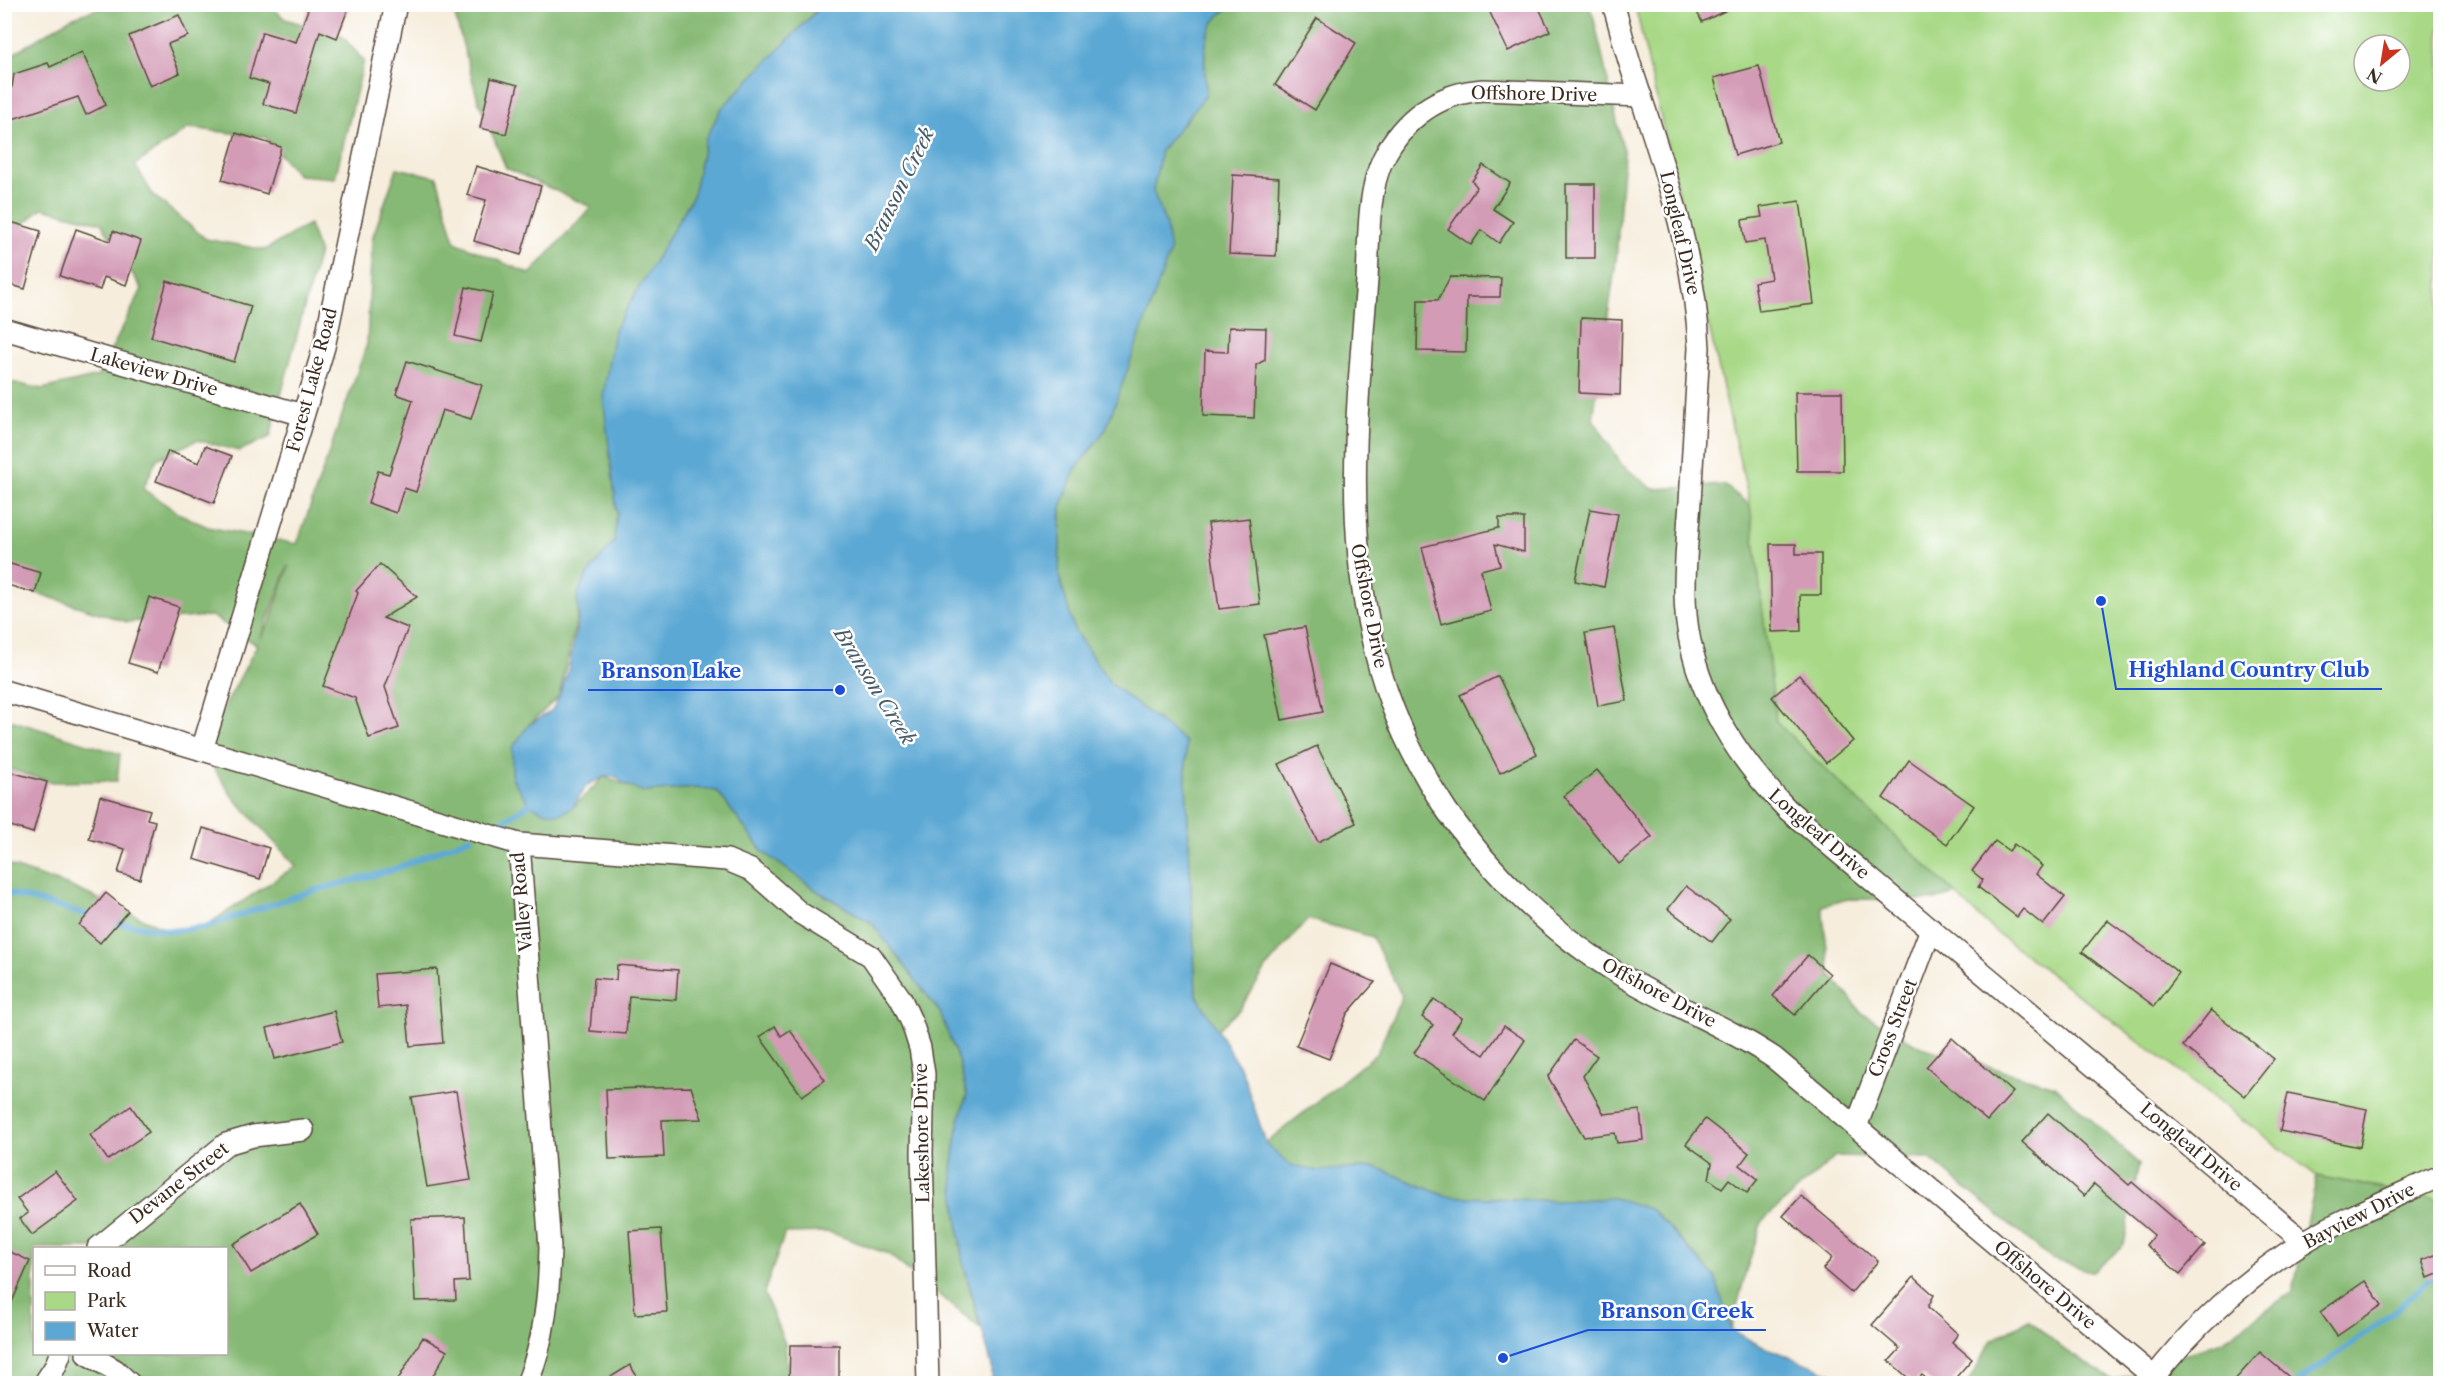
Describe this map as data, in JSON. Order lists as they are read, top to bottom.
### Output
{
  "streets": {
    "street": [
      "Offshore Drive",
      "Longleaf Drive",
      "Lakeview Drive",
      "Forest Lake Road",
      "Valley Road",
      "Cross Street",
      "Lakeshore Drive",
      "Devane Street",
      "Bayview Drive"
    ]
  },
  "crossings": [
    ["Offshore Drive", "Longleaf Drive"],
    ["Offshore Drive", "Cross Street"],
    ["Offshore Drive", "Bayview Drive"],
    ["Longleaf Drive", "Cross Street"],
    ["Longleaf Drive", "Bayview Drive"],
    ["Lakeview Drive", "Forest Lake Road"],
    ["Forest Lake Road", "Valley Road"],
    ["Valley Road", "Lakeshore Drive"]
  ],
  "water": ["Branson Creek"],
  "places": ["Highland Country Club", "Branson Lake", "Branson Creek"],
  "legend": ["Road", "Park", "Water"],
  "north": "bottom left"
}
